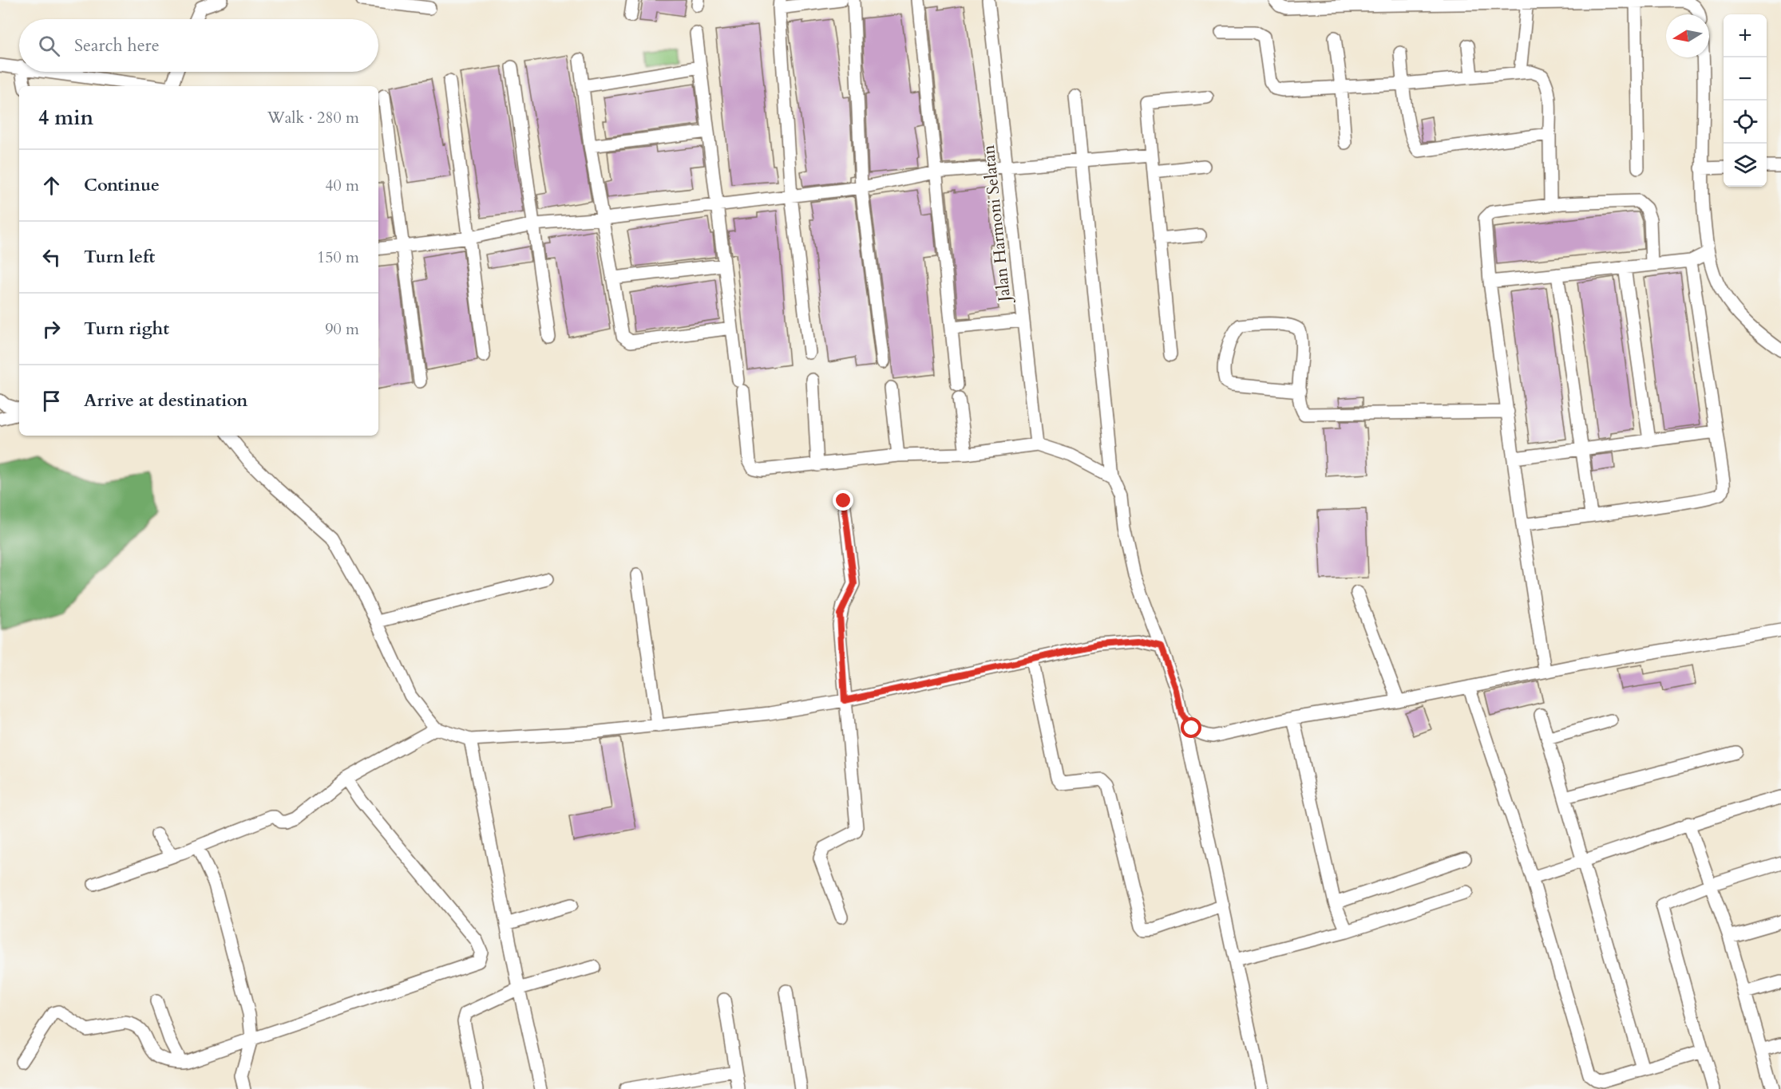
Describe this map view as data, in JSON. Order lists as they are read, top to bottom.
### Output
{
  "streets": {
    "street": ["Jalan Harmoni Selatan"]
  },
  "north": "left",
  "page": {
    "map_buttons": ["+", "−"],
    "search": "Search here",
    "heading": ["4 min", "Walk · 280 m"],
    "list": [
      ["Continue", "40 m"],
      ["Turn left", "150 m"],
      ["Turn right", "90 m"],
      "Arrive at destination"
    ]
  }
}
